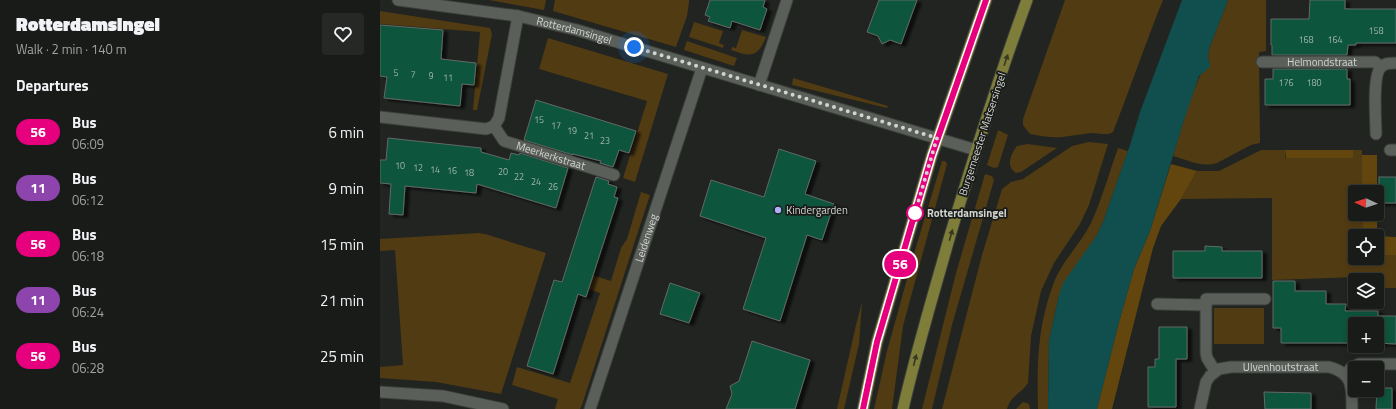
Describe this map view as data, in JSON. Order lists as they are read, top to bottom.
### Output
{
  "streets": {
    "main road": ["Burgemeester Matsersingel"],
    "street": [
      "Rotterdamsingel",
      "Helmondstraat",
      "Meerkerkstraat",
      "Leidenweg",
      "Ulvenhoutstraat"
    ]
  },
  "crossings": [
    ["Rotterdamsingel", "Burgemeester Matsersingel"],
    ["Rotterdamsingel", "Leidenweg"]
  ],
  "places": ["Kindergarden", "Rotterdamsingel"],
  "lines": ["bus line 56"],
  "house_numbers": [
    "158",
    "168",
    "164",
    "5",
    "7",
    "9",
    "11",
    "176",
    "180",
    "15",
    "17",
    "19",
    "21",
    "23",
    "10",
    "12",
    "14",
    "16",
    "20",
    "18",
    "22",
    "24",
    "26"
  ],
  "north": "left",
  "page": {
    "heading": [
      ["Rotterdamsingel", "Walk · 2 min · 140 m"],
      "Departures"
    ],
    "on_map": "56",
    "list": [
      {
        "mark": "56",
        "name": "Bus",
        "note": "06:09",
        "value": "6 min"
      },
      {
        "mark": "11",
        "name": "Bus",
        "note": "06:12",
        "value": "9 min"
      },
      {
        "mark": "56",
        "name": "Bus",
        "note": "06:18",
        "value": "15 min"
      },
      {
        "mark": "11",
        "name": "Bus",
        "note": "06:24",
        "value": "21 min"
      },
      {
        "mark": "56",
        "name": "Bus",
        "note": "06:28",
        "value": "25 min"
      }
    ],
    "map_buttons": ["+", "−"]
  }
}
